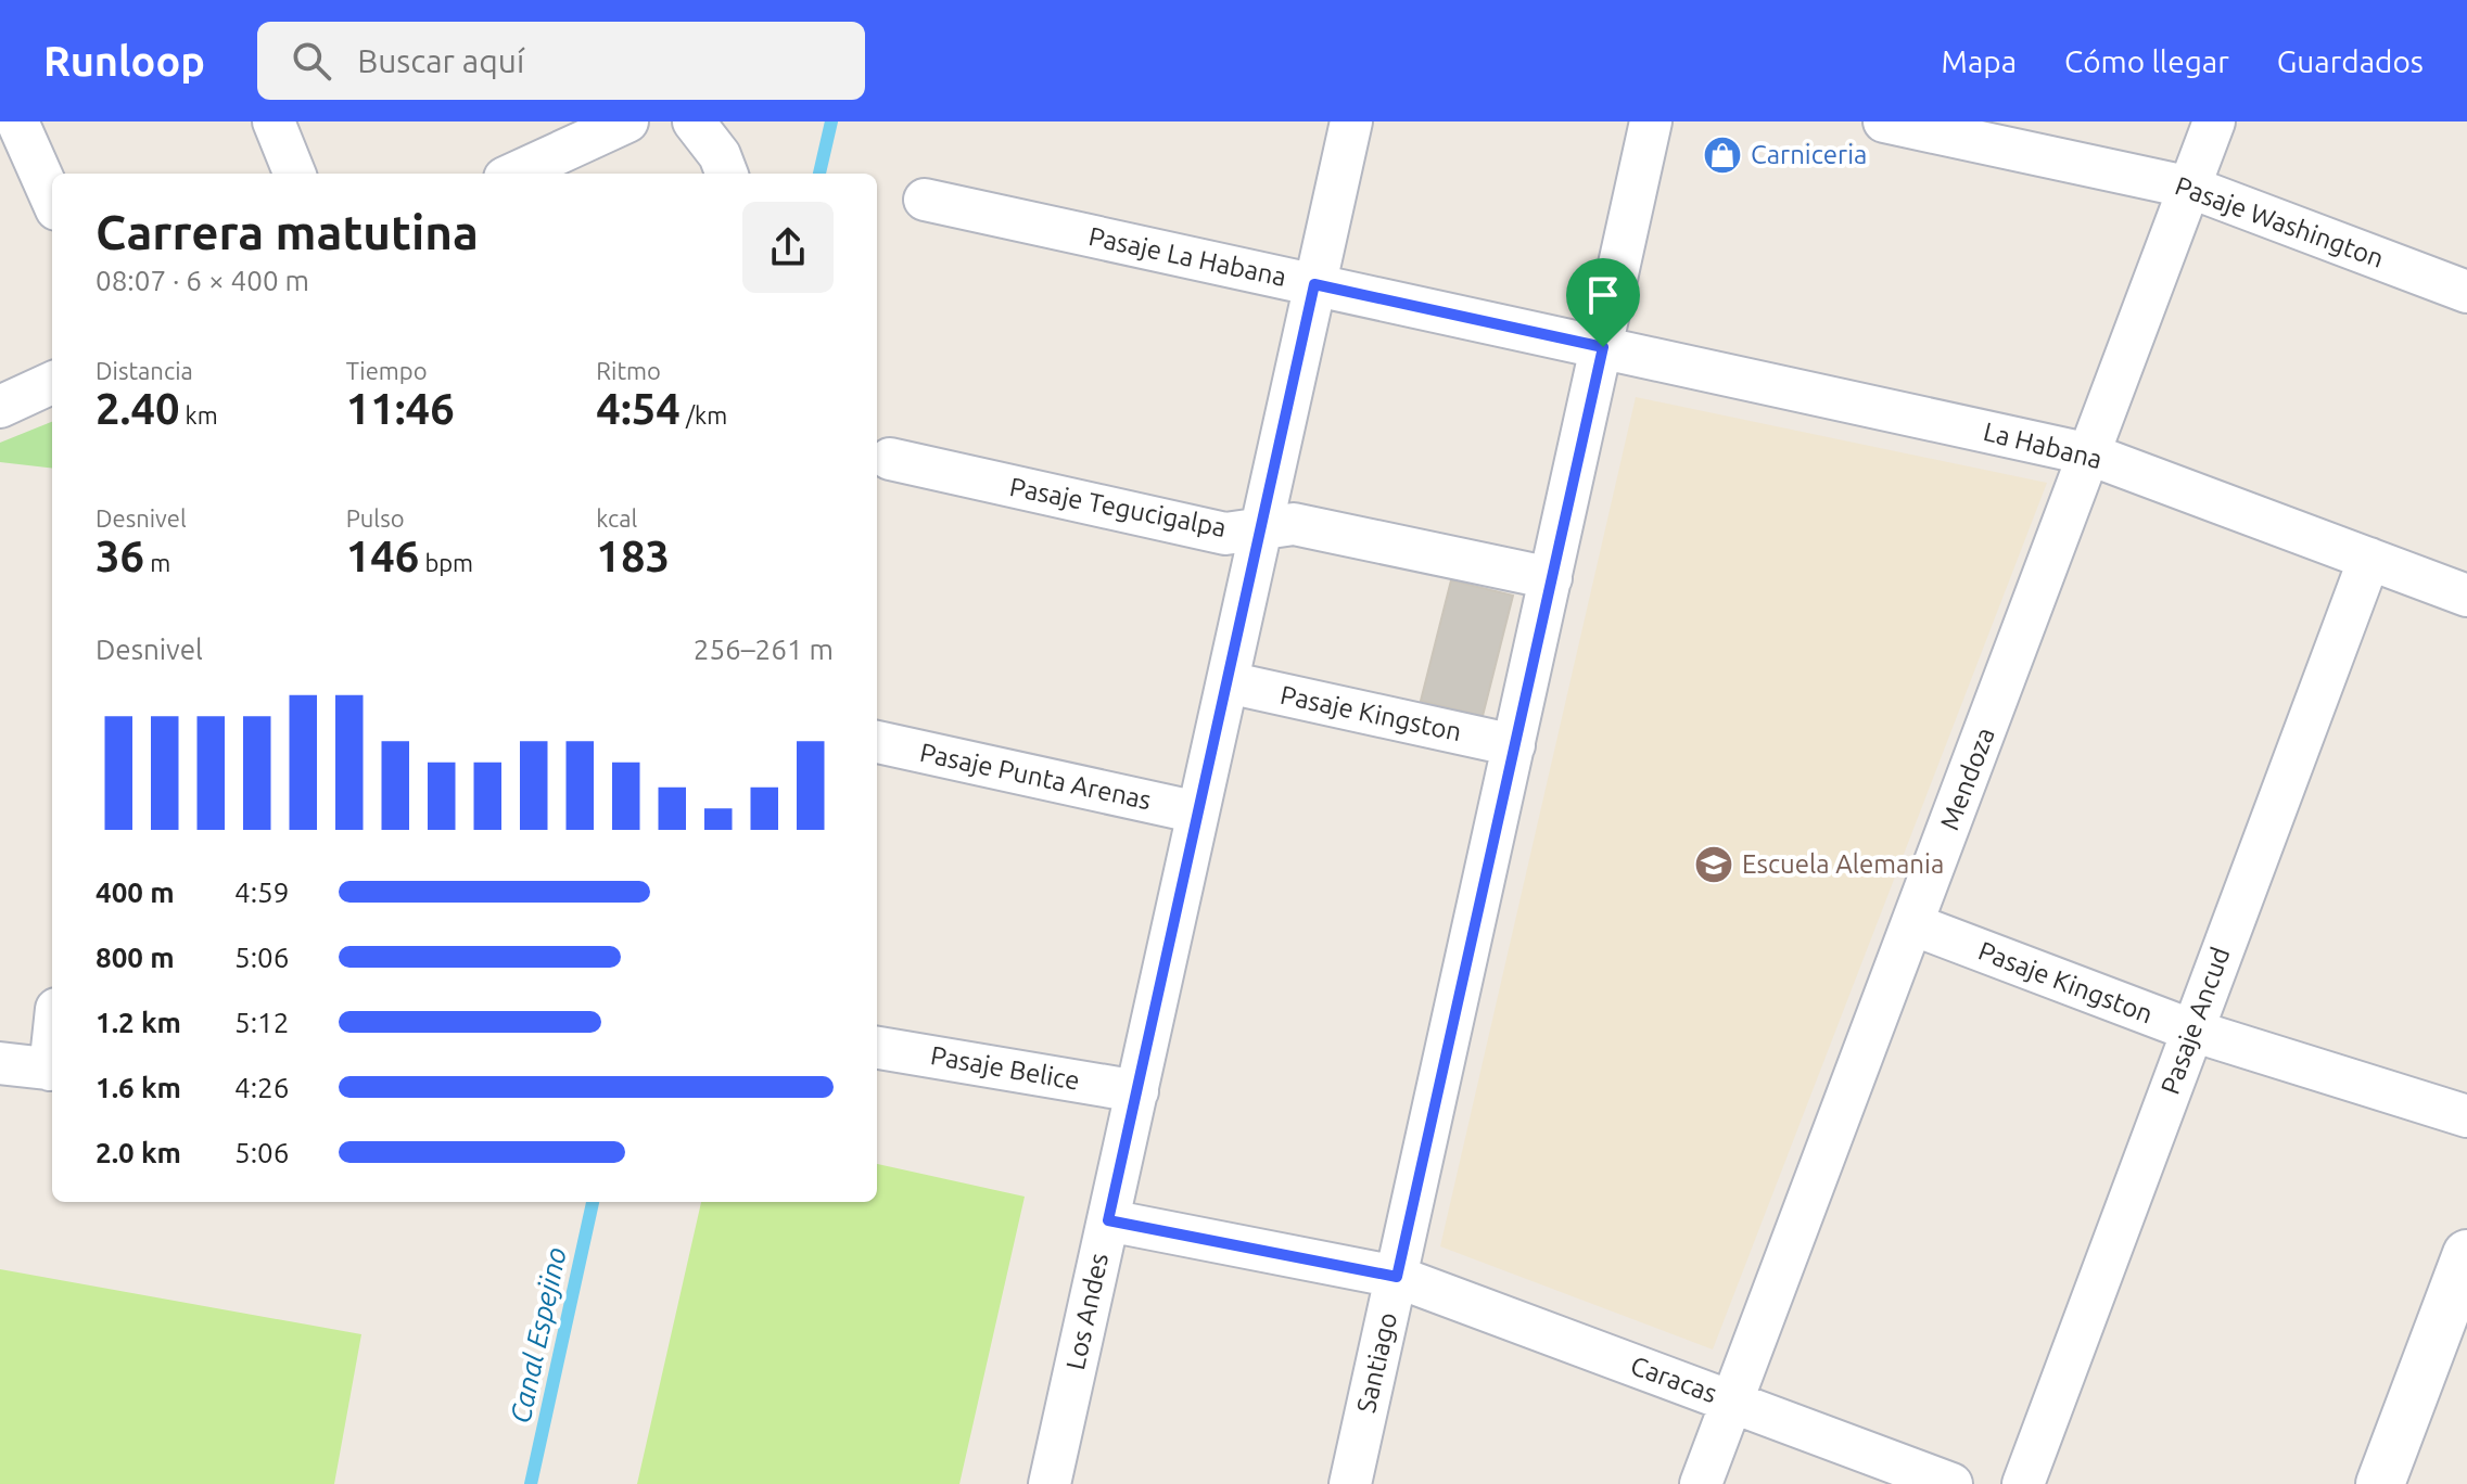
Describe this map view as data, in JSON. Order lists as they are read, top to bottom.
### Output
{
  "streets": {
    "street": [
      "Pasaje Washington",
      "Pasaje La Habana",
      "La Habana",
      "Pasaje Tegucigalpa",
      "Pasaje Kingston",
      "Pasaje Punta Arenas",
      "Mendoza",
      "Pasaje Ancud",
      "Pasaje Belice",
      "Los Andes",
      "Santiago",
      "Caracas"
    ]
  },
  "crossings": [
    ["Pasaje Washington", "Mendoza"],
    ["Pasaje La Habana", "La Habana"],
    ["Pasaje La Habana", "Los Andes"],
    ["Pasaje La Habana", "Santiago"],
    ["La Habana", "Mendoza"],
    ["La Habana", "Pasaje Ancud"],
    ["La Habana", "Santiago"],
    ["Pasaje Tegucigalpa", "Los Andes"],
    ["Pasaje Tegucigalpa", "Santiago"],
    ["Pasaje Kingston", "Mendoza"],
    ["Pasaje Kingston", "Pasaje Ancud"],
    ["Pasaje Kingston", "Los Andes"],
    ["Pasaje Kingston", "Santiago"],
    ["Pasaje Punta Arenas", "Los Andes"],
    ["Mendoza", "Caracas"],
    ["Pasaje Belice", "Los Andes"],
    ["Los Andes", "Caracas"],
    ["Santiago", "Caracas"]
  ],
  "water": ["Canal Espejino"],
  "places": {
    "shop": ["Carniceria"],
    "school or university": ["Escuela Alemania"]
  },
  "page": {
    "header": "Runloop",
    "search": "Buscar aquí",
    "nav": ["Mapa", "Cómo llegar", "Guardados"],
    "heading": ["Carrera matutina", "08:07 · 6 × 400 m"],
    "stats": [
      ["Distancia", "2.40 km"],
      ["Tiempo", "11:46"],
      ["Ritmo", "4:54 /km"],
      ["Desnivel", "36 m"],
      ["Pulso", "146 bpm"],
      ["kcal", "183"]
    ],
    "chart": ["Desnivel", "256–261 m"],
    "list": [
      {
        "name": "400 m",
        "note": "4:59"
      },
      {
        "name": "800 m",
        "note": "5:06"
      },
      {
        "name": "1.2 km",
        "note": "5:12"
      },
      {
        "name": "1.6 km",
        "note": "4:26"
      },
      {
        "name": "2.0 km",
        "note": "5:06"
      }
    ]
  }
}
